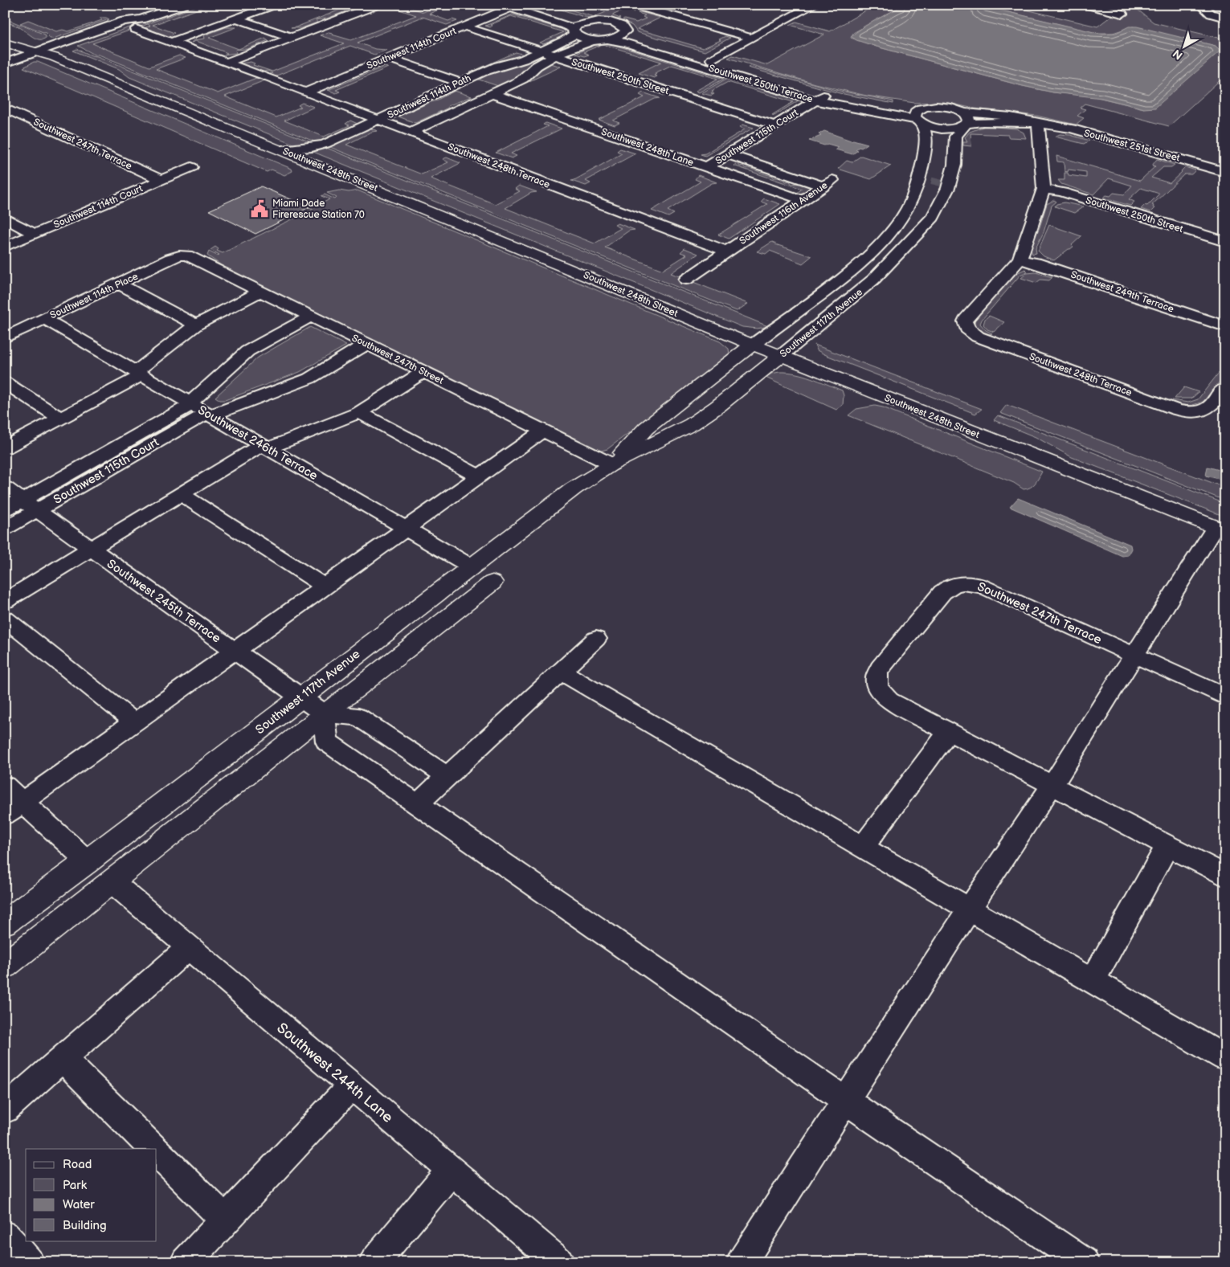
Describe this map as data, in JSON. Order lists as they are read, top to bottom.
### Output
{
  "streets": {
    "street": [
      "Southwest 114th Court",
      "Southwest 250th Street",
      "Southwest 250th Terrace",
      "Southwest 114th Path",
      "Southwest 115th Court",
      "Southwest 247th Terrace",
      "Southwest 251st Street",
      "Southwest 248th Lane",
      "Southwest 248th Terrace",
      "Southwest 248th Street",
      "Southwest 116th Avenue",
      "Southwest 249th Terrace",
      "Southwest 114th Place",
      "Southwest 117th Avenue",
      "Southwest 247th Street",
      "Southwest 246th Terrace",
      "Southwest 245th Terrace",
      "Southwest 244th Lane"
    ]
  },
  "crossings": [
    ["Southwest 114th Court", "Southwest 250th Street"],
    ["Southwest 114th Court", "Southwest 247th Terrace"],
    ["Southwest 114th Court", "Southwest 248th Terrace"],
    ["Southwest 250th Street", "Southwest 114th Path"],
    ["Southwest 250th Street", "Southwest 115th Court"],
    ["Southwest 250th Terrace", "Southwest 114th Path"],
    ["Southwest 250th Terrace", "Southwest 115th Court"],
    ["Southwest 250th Terrace", "Southwest 117th Avenue"],
    ["Southwest 114th Path", "Southwest 248th Terrace"],
    ["Southwest 114th Path", "Southwest 248th Street"],
    ["Southwest 115th Court", "Southwest 248th Lane"],
    ["Southwest 115th Court", "Southwest 116th Avenue"],
    ["Southwest 115th Court", "Southwest 247th Street"],
    ["Southwest 115th Court", "Southwest 246th Terrace"],
    ["Southwest 115th Court", "Southwest 245th Terrace"],
    ["Southwest 251st Street", "Southwest 117th Avenue"],
    ["Southwest 248th Lane", "Southwest 116th Avenue"],
    ["Southwest 248th Terrace", "Southwest 116th Avenue"],
    ["Southwest 248th Terrace", "Southwest 249th Terrace"],
    ["Southwest 248th Street", "Southwest 117th Avenue"],
    ["Southwest 114th Place", "Southwest 247th Street"],
    ["Southwest 114th Place", "Southwest 246th Terrace"],
    ["Southwest 117th Avenue", "Southwest 247th Street"],
    ["Southwest 117th Avenue", "Southwest 246th Terrace"],
    ["Southwest 117th Avenue", "Southwest 245th Terrace"]
  ],
  "places": {
    "public building": ["Miami Dade Firerescue Station 70"]
  },
  "legend": [
    "Road",
    "Park",
    "Water",
    "Building"
  ],
  "north": "bottom left"
}
